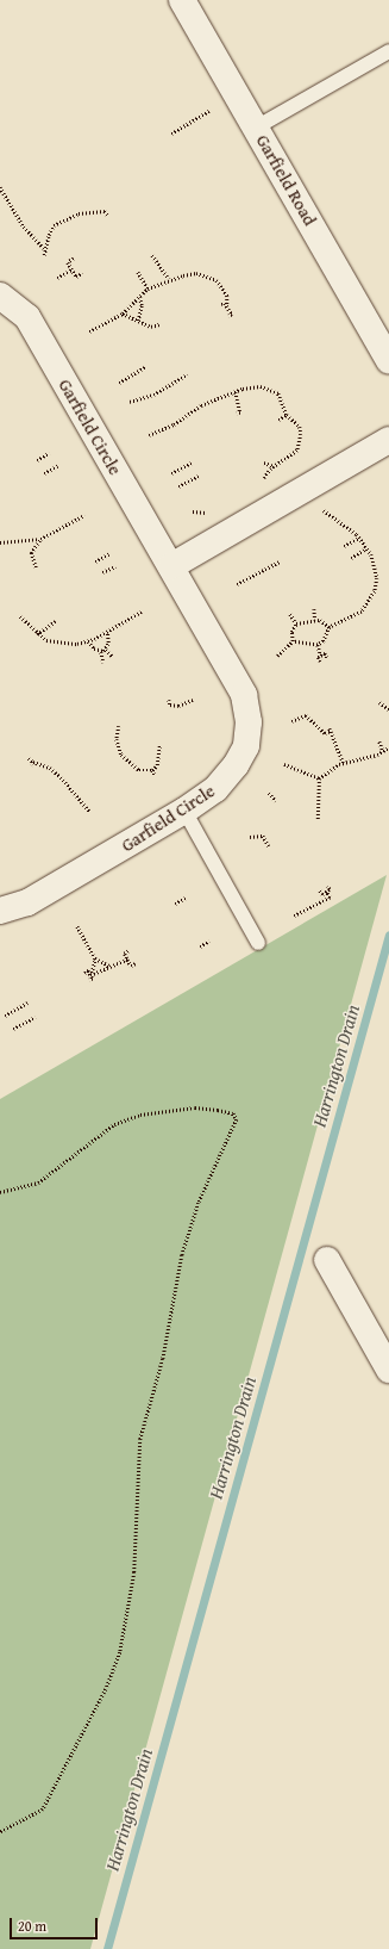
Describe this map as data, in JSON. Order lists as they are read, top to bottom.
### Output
{
  "streets": {
    "street": ["Garfield Road", "Garfield Circle"]
  },
  "water": ["Harrington Drain"],
  "scale_bar": "20 m"
}
